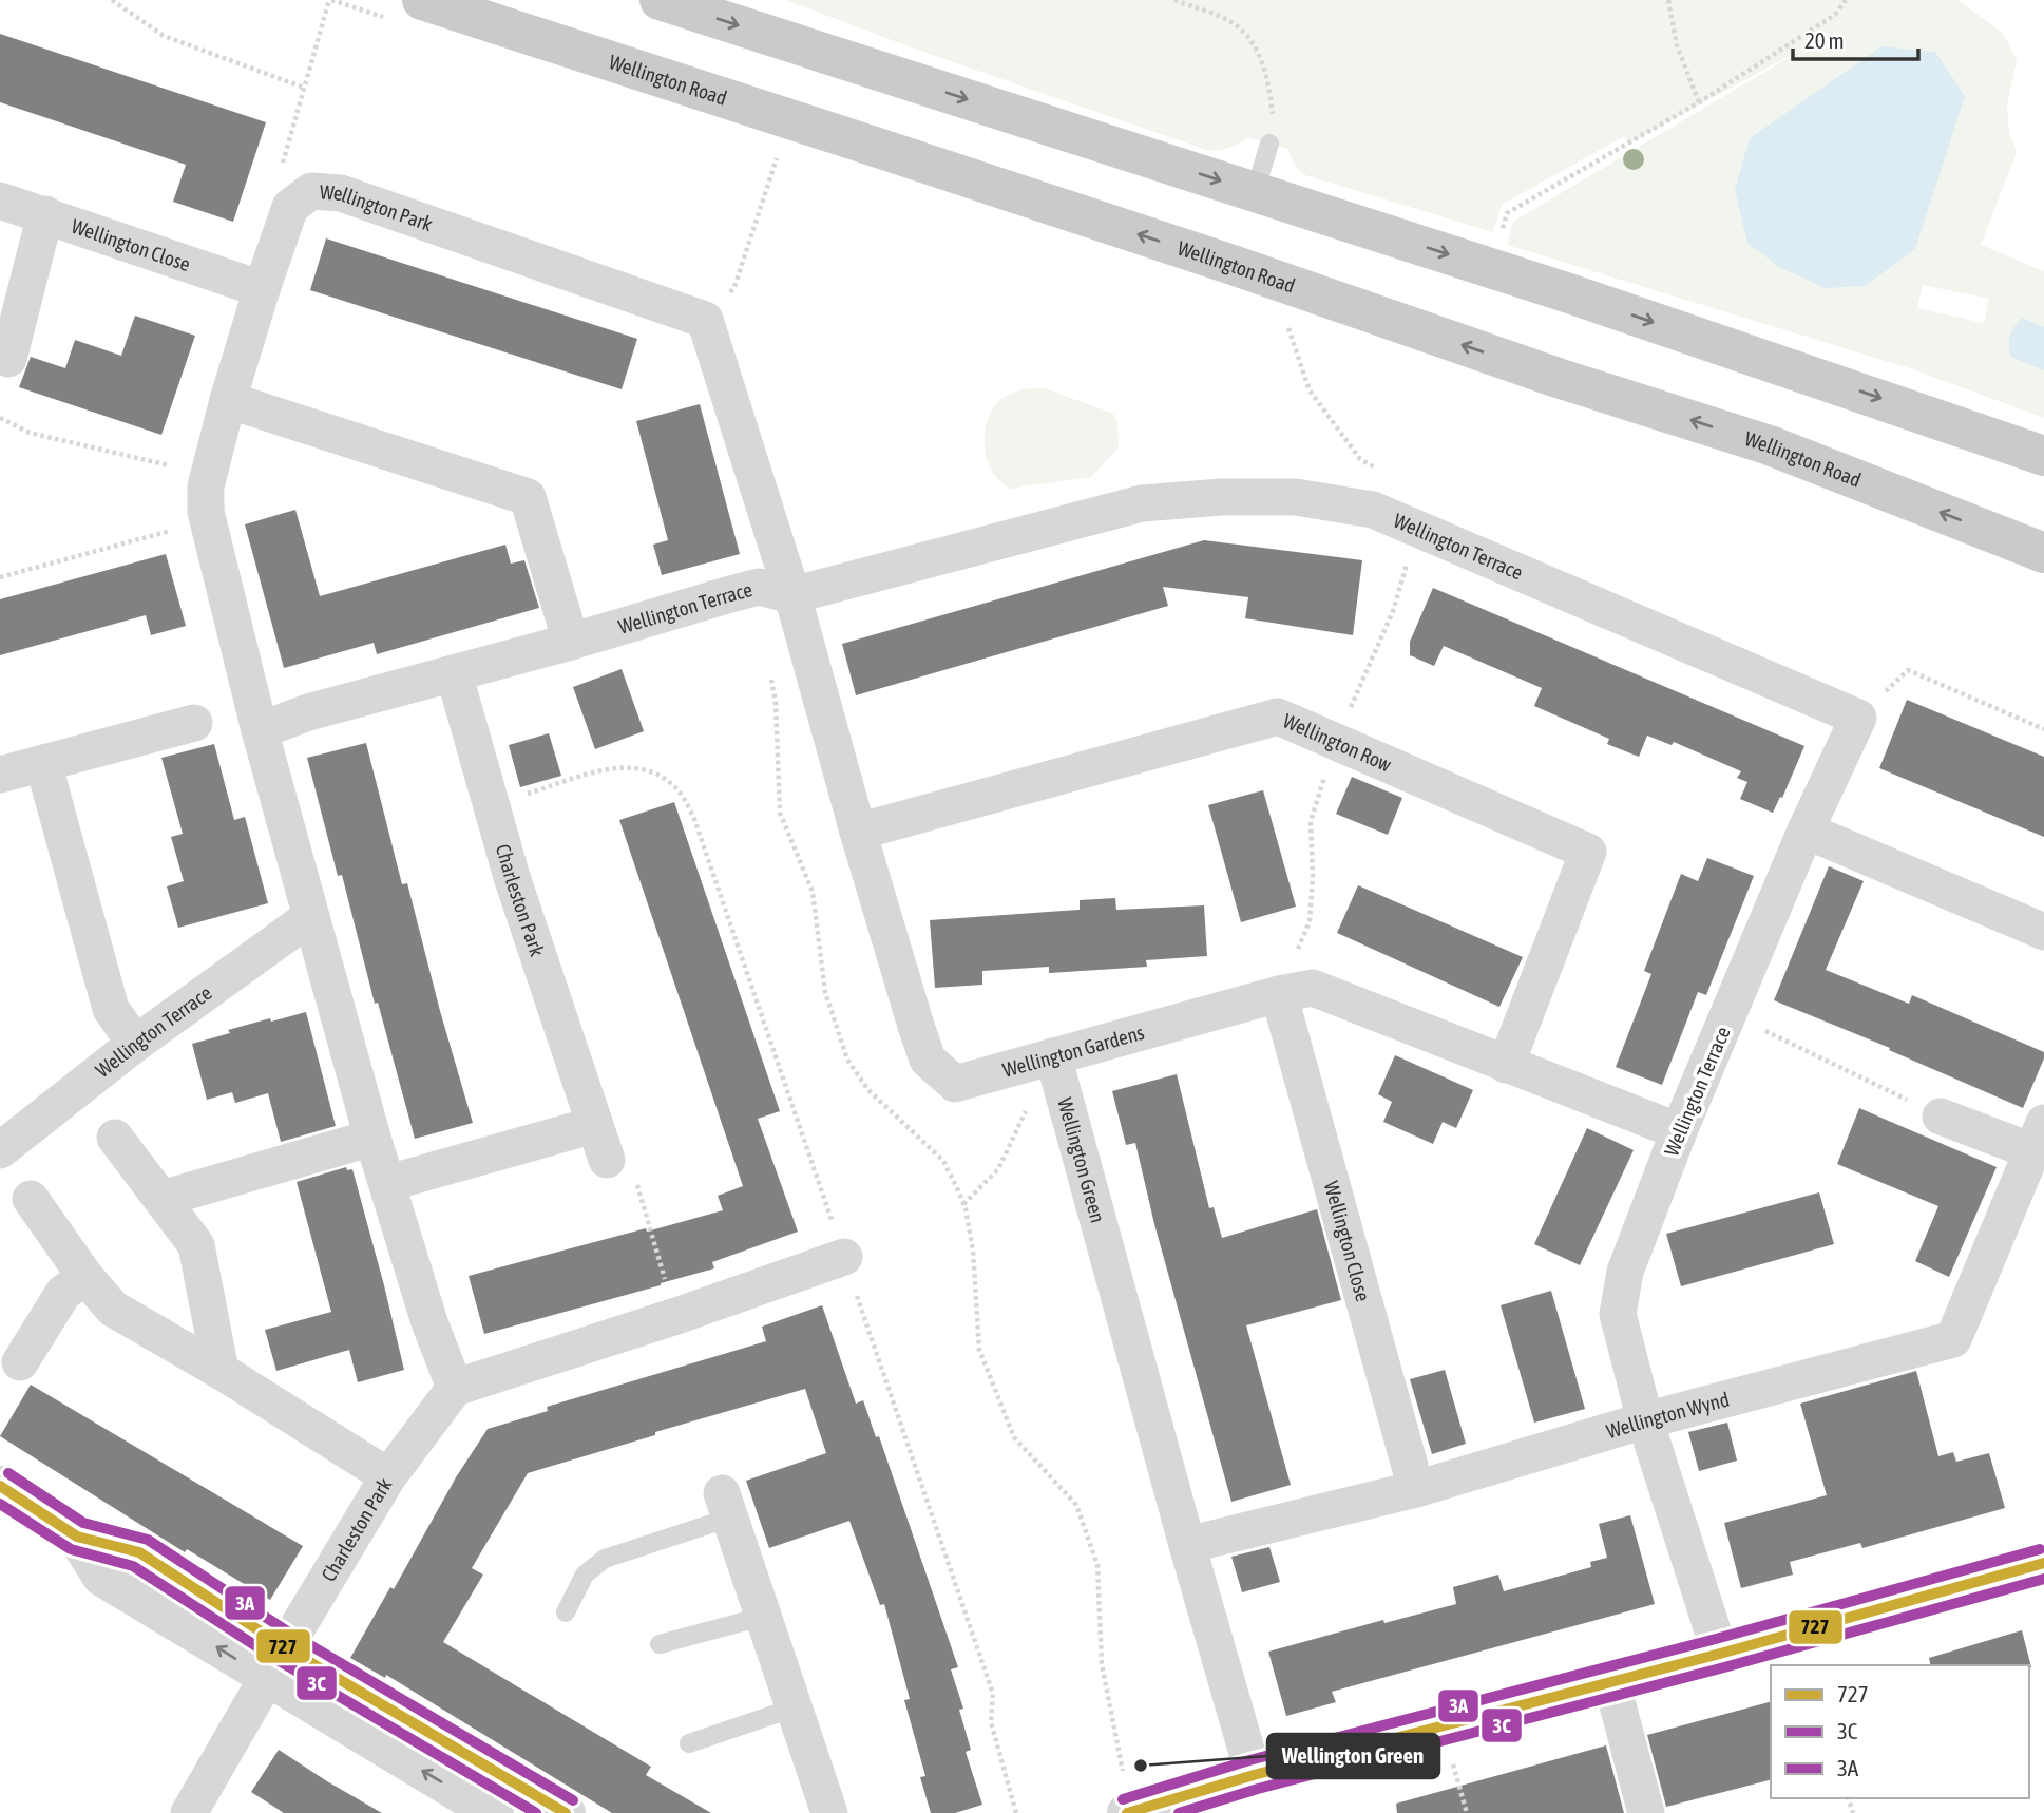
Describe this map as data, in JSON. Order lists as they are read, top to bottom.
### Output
{
  "streets": {
    "main road": ["Wellington Road"],
    "street": [
      "Wellington Park",
      "Wellington Close",
      "Wellington Terrace",
      "Wellington Row",
      "Charleston Park",
      "Wellington Gardens",
      "Wellington Green",
      "Wellington Wynd"
    ]
  },
  "crossings": [
    ["Wellington Park", "Wellington Close"],
    ["Wellington Park", "Wellington Terrace"],
    ["Wellington Close", "Wellington Gardens"],
    ["Wellington Close", "Wellington Wynd"],
    ["Wellington Terrace", "Charleston Park"],
    ["Wellington Terrace", "Wellington Gardens"],
    ["Wellington Terrace", "Wellington Wynd"],
    ["Wellington Row", "Wellington Gardens"],
    ["Wellington Gardens", "Wellington Green"],
    ["Wellington Green", "Wellington Wynd"]
  ],
  "places": ["Wellington Green"],
  "lines": ["transit line 3A", "transit line 727", "transit line 3C"],
  "legend": ["727", "3C", "3A"],
  "scale_bar": "20 m"
}
